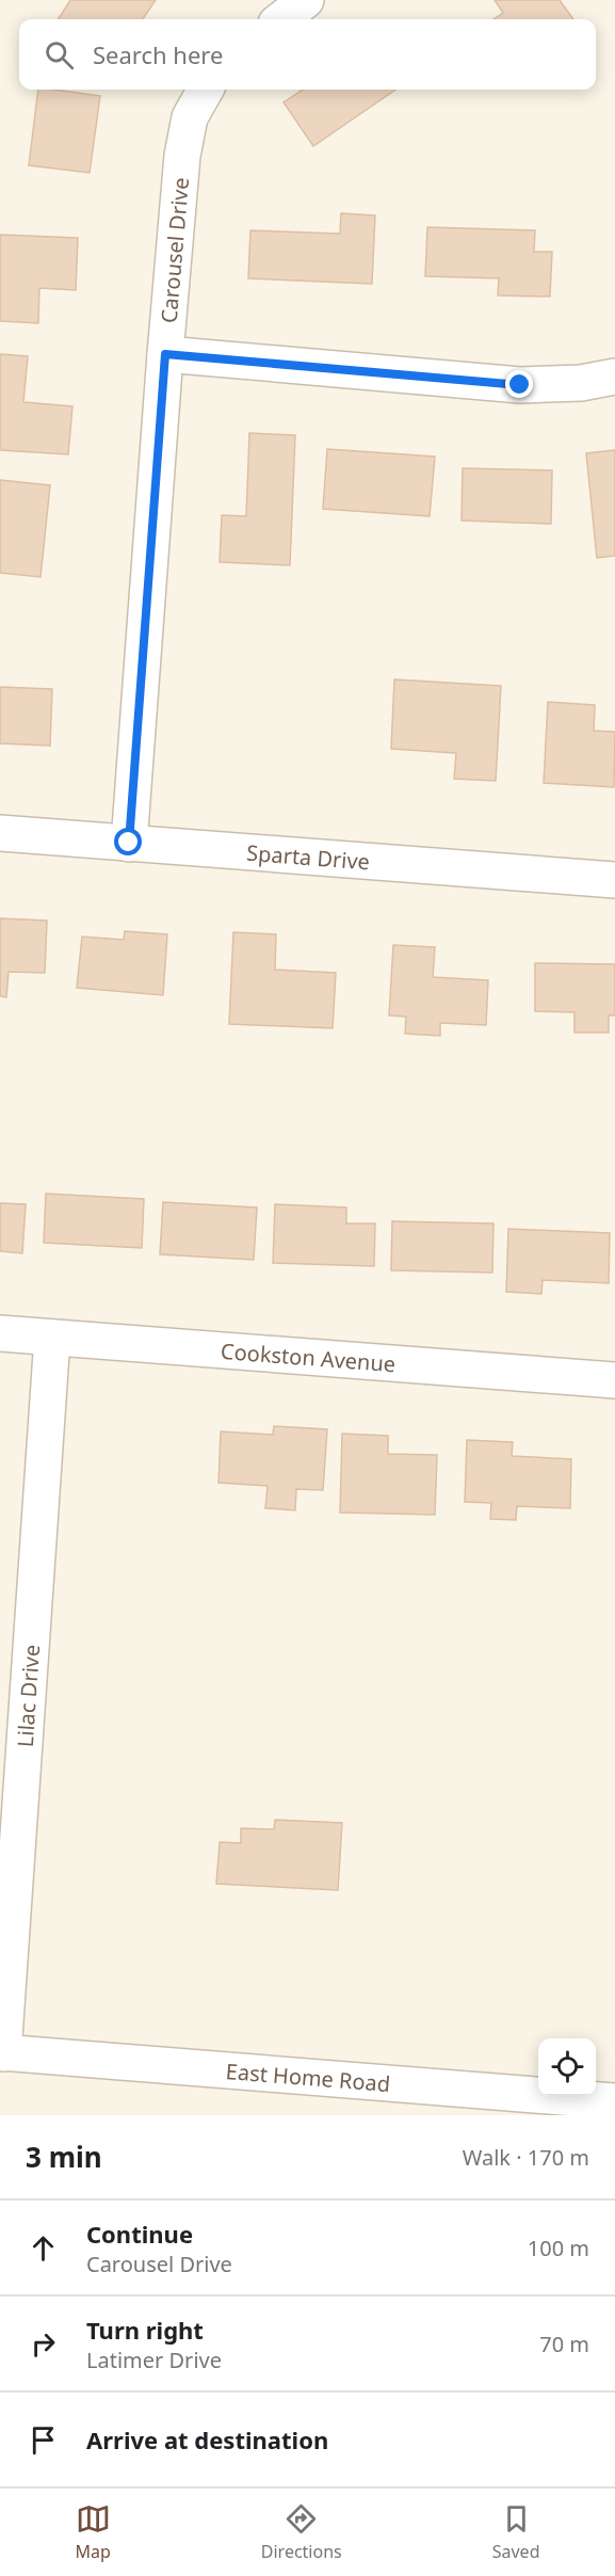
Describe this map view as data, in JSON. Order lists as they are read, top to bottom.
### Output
{
  "streets": {
    "street": [
      "Carousel Drive",
      "Sparta Drive",
      "Cookston Avenue",
      "Lilac Drive",
      "East Home Road"
    ]
  },
  "crossings": [
    ["Carousel Drive", "Sparta Drive"],
    ["Cookston Avenue", "Lilac Drive"],
    ["Lilac Drive", "East Home Road"]
  ],
  "page": {
    "search": "Search here",
    "heading": ["3 min", "Walk · 170 m"],
    "list": [
      ["Continue", "Carousel Drive", "100 m"],
      ["Turn right", "Latimer Drive", "70 m"],
      "Arrive at destination"
    ],
    "nav": ["Map", "Directions", "Saved"]
  }
}
